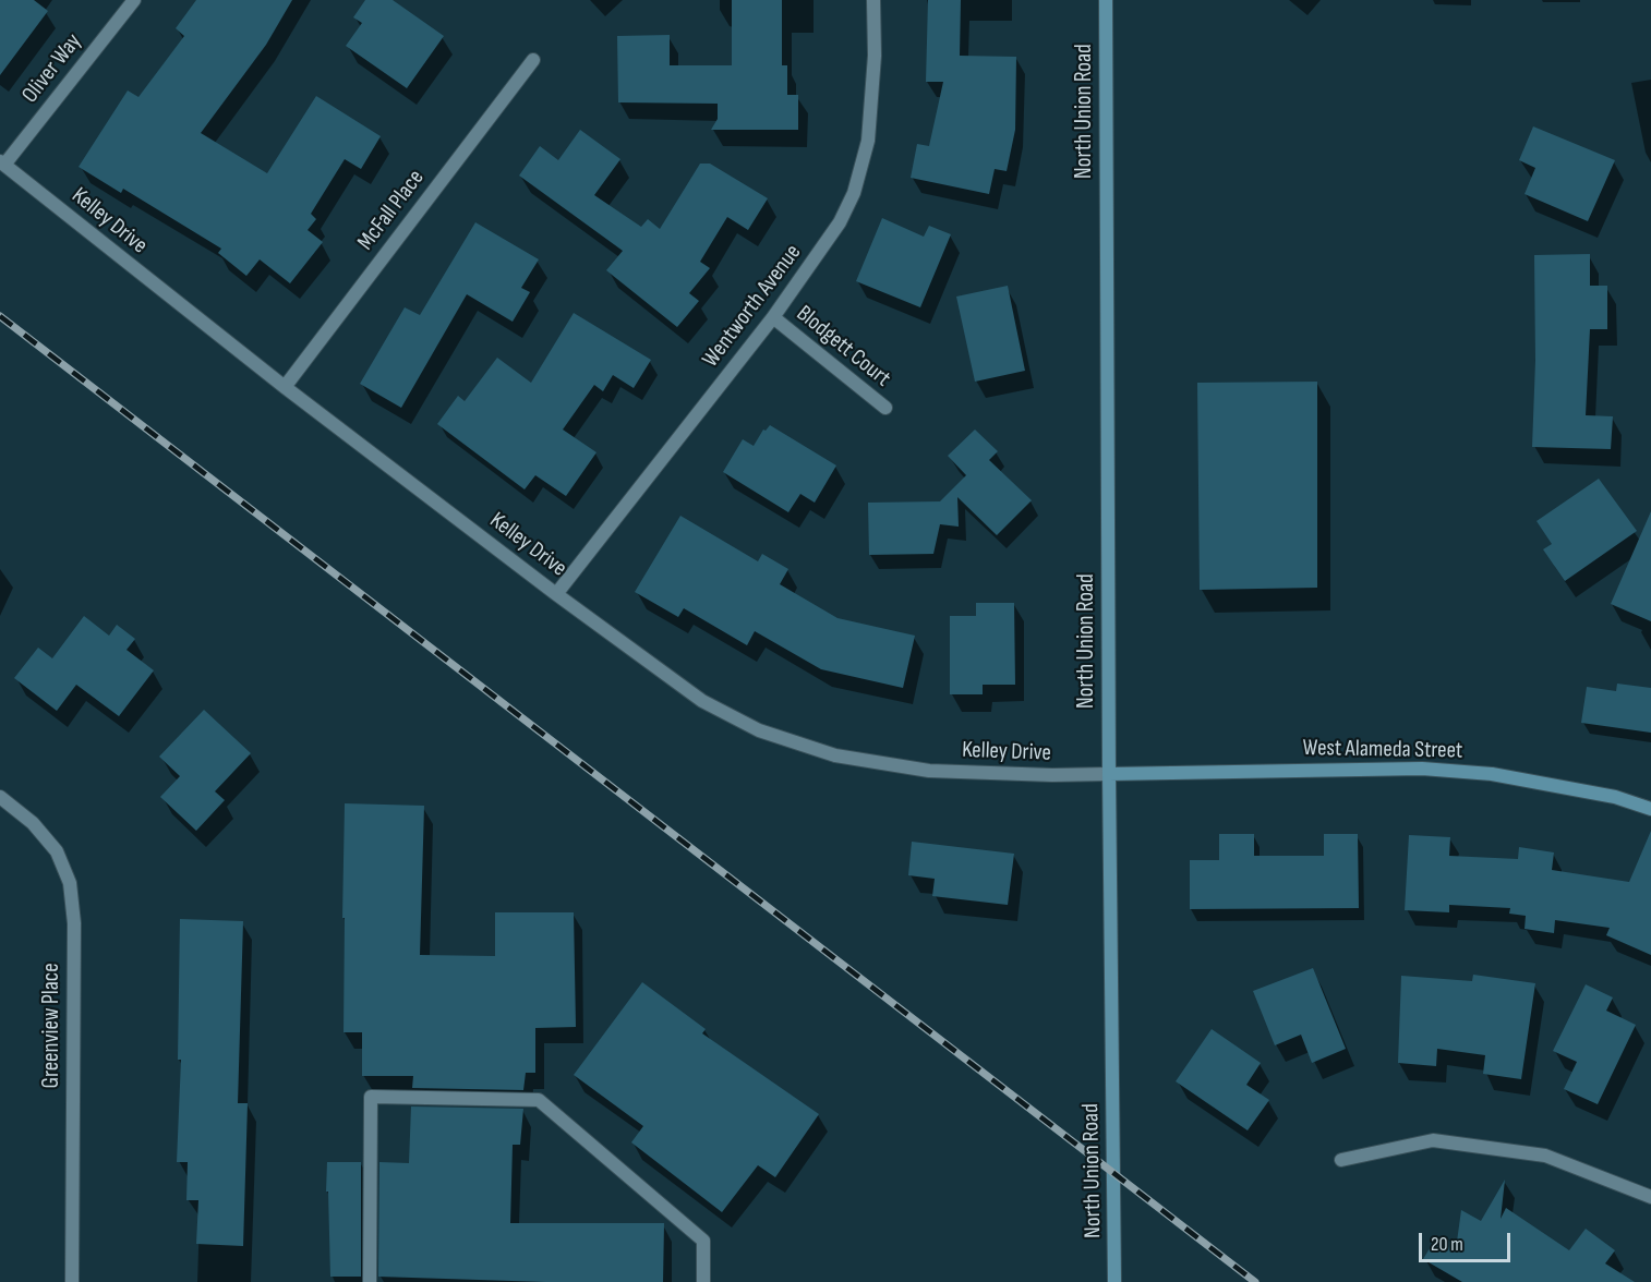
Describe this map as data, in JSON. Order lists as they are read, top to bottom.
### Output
{
  "streets": {
    "street": [
      "Oliver Way",
      "North Union Road",
      "McFall Place",
      "Kelley Drive",
      "Wentworth Avenue",
      "Blodgett Court",
      "West Alameda Street",
      "Greenview Place"
    ]
  },
  "crossings": [
    ["Oliver Way", "Kelley Drive"],
    ["North Union Road", "Kelley Drive"],
    ["North Union Road", "West Alameda Street"],
    ["McFall Place", "Kelley Drive"],
    ["Kelley Drive", "Wentworth Avenue"],
    ["Kelley Drive", "West Alameda Street"],
    ["Wentworth Avenue", "Blodgett Court"]
  ],
  "scale_bar": "20 m"
}
